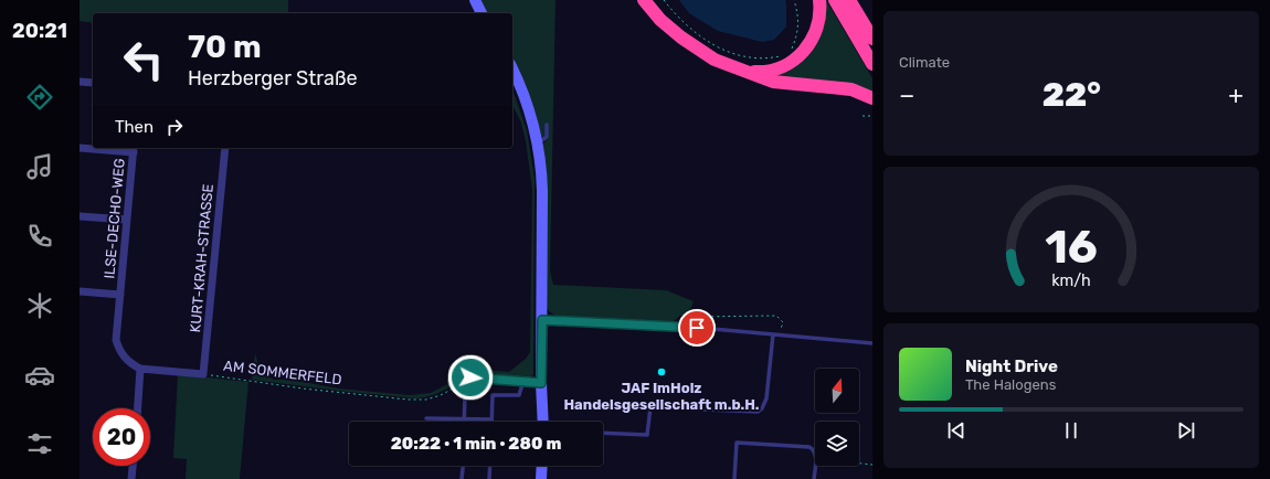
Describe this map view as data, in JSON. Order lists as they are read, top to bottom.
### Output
{
  "streets": {
    "street": ["ILSE-DECHO-WEG", "KURT-KRAH-STRASSE", "AM SOMMERFELD"]
  },
  "crossings": [
    ["KURT-KRAH-STRASSE", "AM SOMMERFELD"]
  ],
  "places": ["JAF ImHolz Handelsgesellschaft m.b.H."],
  "north": "top",
  "page": {
    "tabs": "20:21",
    "tile": "Climate",
    "turn": ["70 m", "Herzberger Straße"],
    "heat": ["−", "22°", "+"],
    "then": "Then",
    "song": ["Night Drive", "The Halogens"],
    "limit": "20",
    "trip": "20:22 · 1 min · 280 m",
    "gauge": ["16", "km/h"]
  }
}
